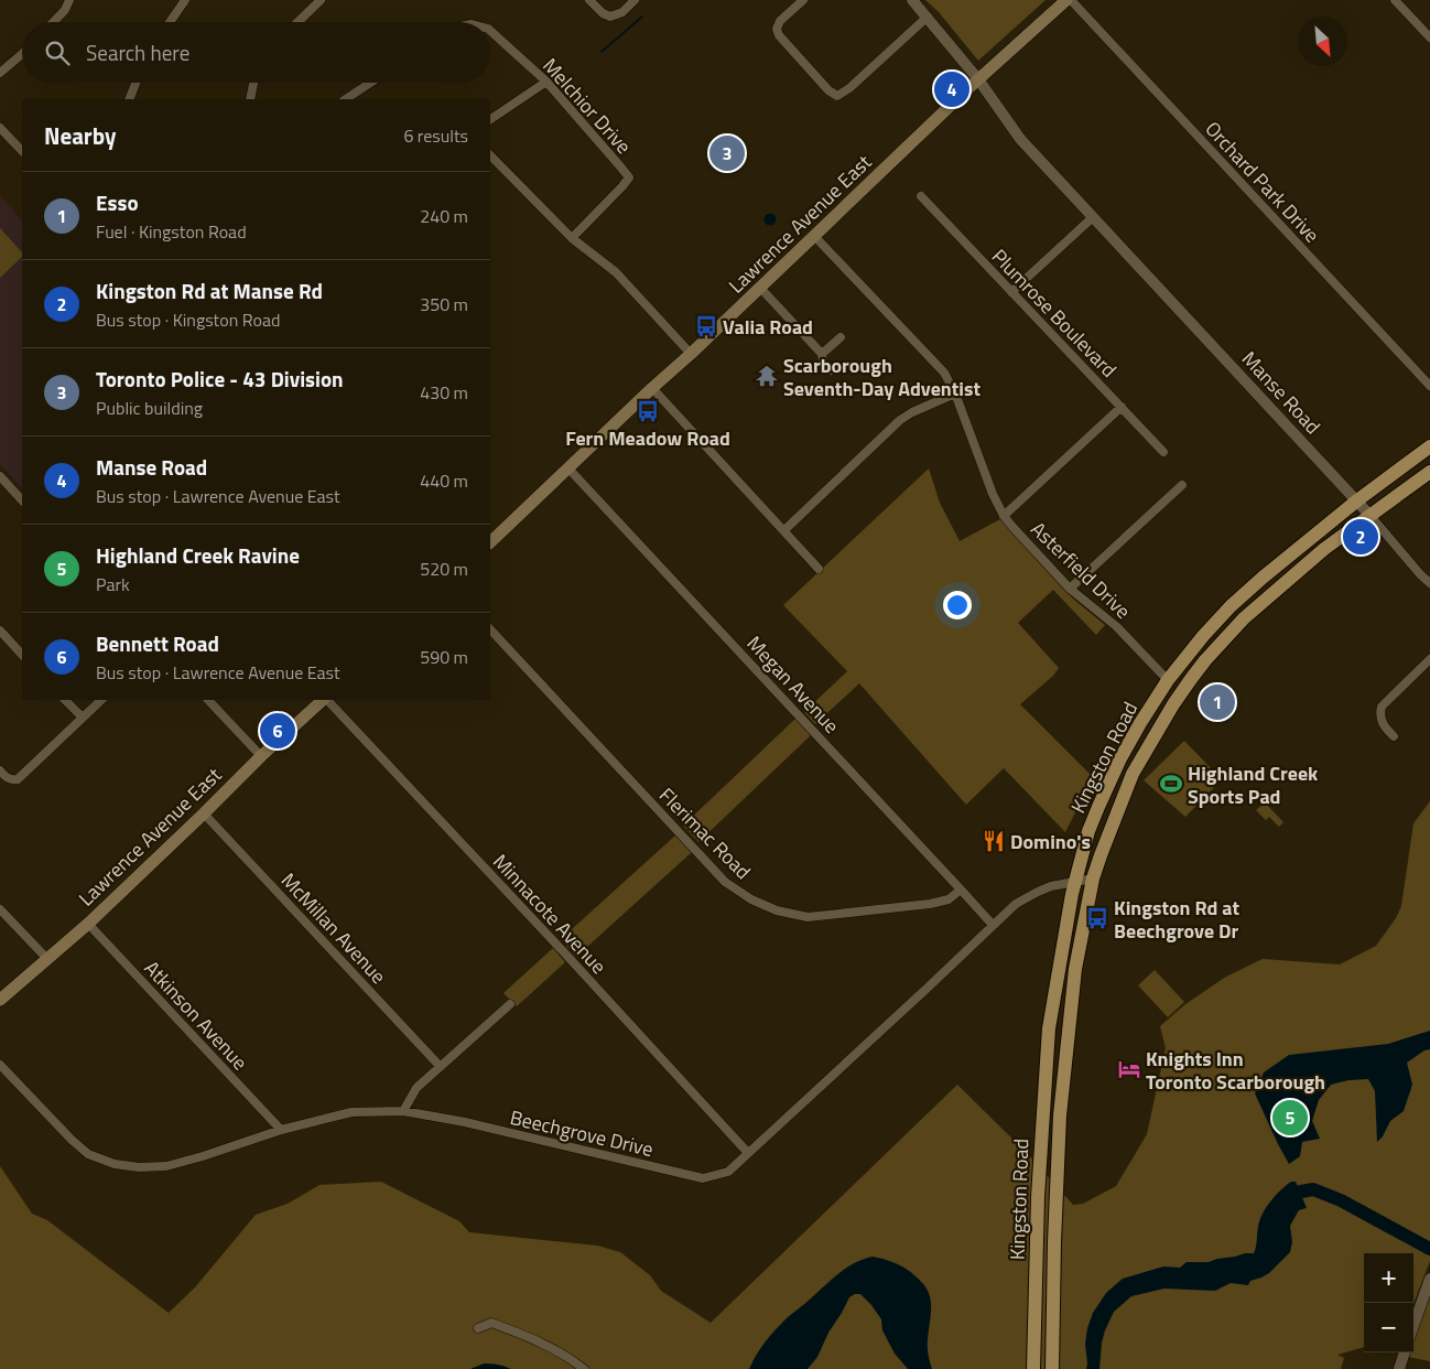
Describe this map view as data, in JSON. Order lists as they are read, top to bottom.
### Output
{
  "streets": {
    "main road": ["Lawrence Avenue East", "Kingston Road"],
    "street": [
      "Melchior Drive",
      "Orchard Park Drive",
      "Plumrose Boulevard",
      "Manse Road",
      "Asterfield Drive",
      "Megan Avenue",
      "Flerimac Road",
      "Minnacote Avenue",
      "McMillan Avenue",
      "Atkinson Avenue",
      "Beechgrove Drive"
    ]
  },
  "crossings": [
    ["Lawrence Avenue East", "Manse Road"],
    ["Lawrence Avenue East", "Asterfield Drive"],
    ["Lawrence Avenue East", "Megan Avenue"],
    ["Lawrence Avenue East", "McMillan Avenue"],
    ["Lawrence Avenue East", "Atkinson Avenue"],
    ["Manse Road", "Kingston Road"],
    ["Asterfield Drive", "Kingston Road"],
    ["Megan Avenue", "Flerimac Road"],
    ["Megan Avenue", "Beechgrove Drive"],
    ["Kingston Road", "Beechgrove Drive"],
    ["Minnacote Avenue", "Beechgrove Drive"],
    ["Atkinson Avenue", "Beechgrove Drive"]
  ],
  "places": {
    "bus stop": ["Valia Road", "Fern Meadow Road", "Kingston Rd at Beechgrove Dr"],
    "temple": ["Scarborough Seventh-Day Adventist"],
    "sports": ["Highland Creek Sports Pad"],
    "restaurant": ["Domino's"],
    "hotel": ["Knights Inn Toronto Scarborough"]
  },
  "north": "bottom right",
  "page": {
    "search": "Search here",
    "pins": [
      "4",
      "3",
      "2",
      "1",
      "6",
      "5"
    ],
    "heading": ["Nearby", "6 results"],
    "list": [
      {
        "mark": "1",
        "name": "Esso",
        "note": "Fuel · Kingston Road",
        "value": "240 m"
      },
      {
        "mark": "2",
        "name": "Kingston Rd at Manse Rd",
        "note": "Bus stop · Kingston Road",
        "value": "350 m"
      },
      {
        "mark": "3",
        "name": "Toronto Police - 43 Division",
        "note": "Public building",
        "value": "430 m"
      },
      {
        "mark": "4",
        "name": "Manse Road",
        "note": "Bus stop · Lawrence Avenue East",
        "value": "440 m"
      },
      {
        "mark": "5",
        "name": "Highland Creek Ravine",
        "note": "Park",
        "value": "520 m"
      },
      {
        "mark": "6",
        "name": "Bennett Road",
        "note": "Bus stop · Lawrence Avenue East",
        "value": "590 m"
      }
    ],
    "map_buttons": ["+", "−"]
  }
}
